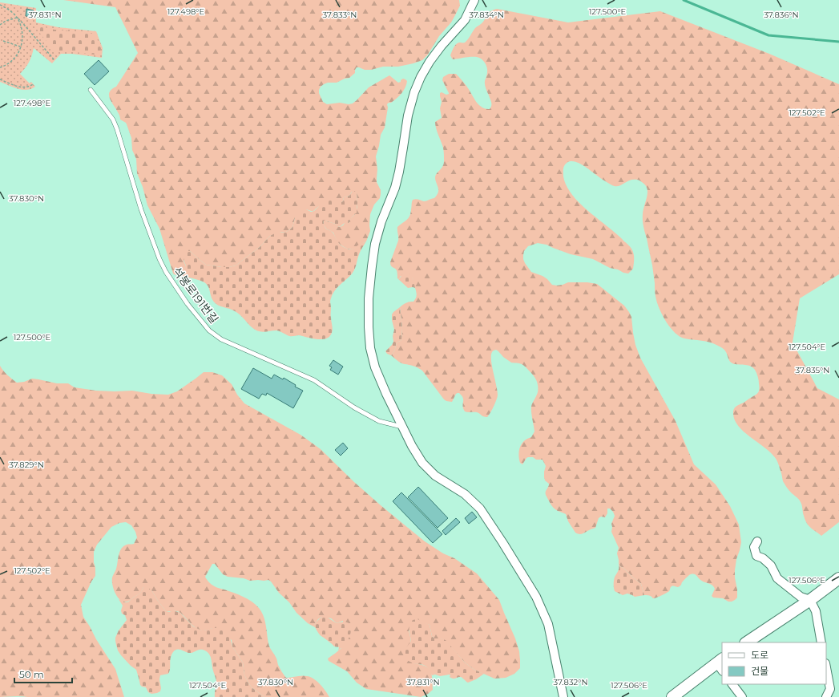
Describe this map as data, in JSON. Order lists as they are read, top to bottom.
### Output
{
  "streets": {
    "lane": ["석봉로191번길"]
  },
  "legend": ["도로", "건물"],
  "scale_bar": "50 m",
  "coordinates": [
    "127.498°E",
    "127.500°E",
    "37.831°N",
    "37.833°N",
    "37.834°N",
    "37.836°N",
    "127.502°E",
    "37.830°N",
    "127.504°E",
    "37.835°N",
    "37.829°N",
    "127.506°E",
    "37.832°N"
  ]
}
